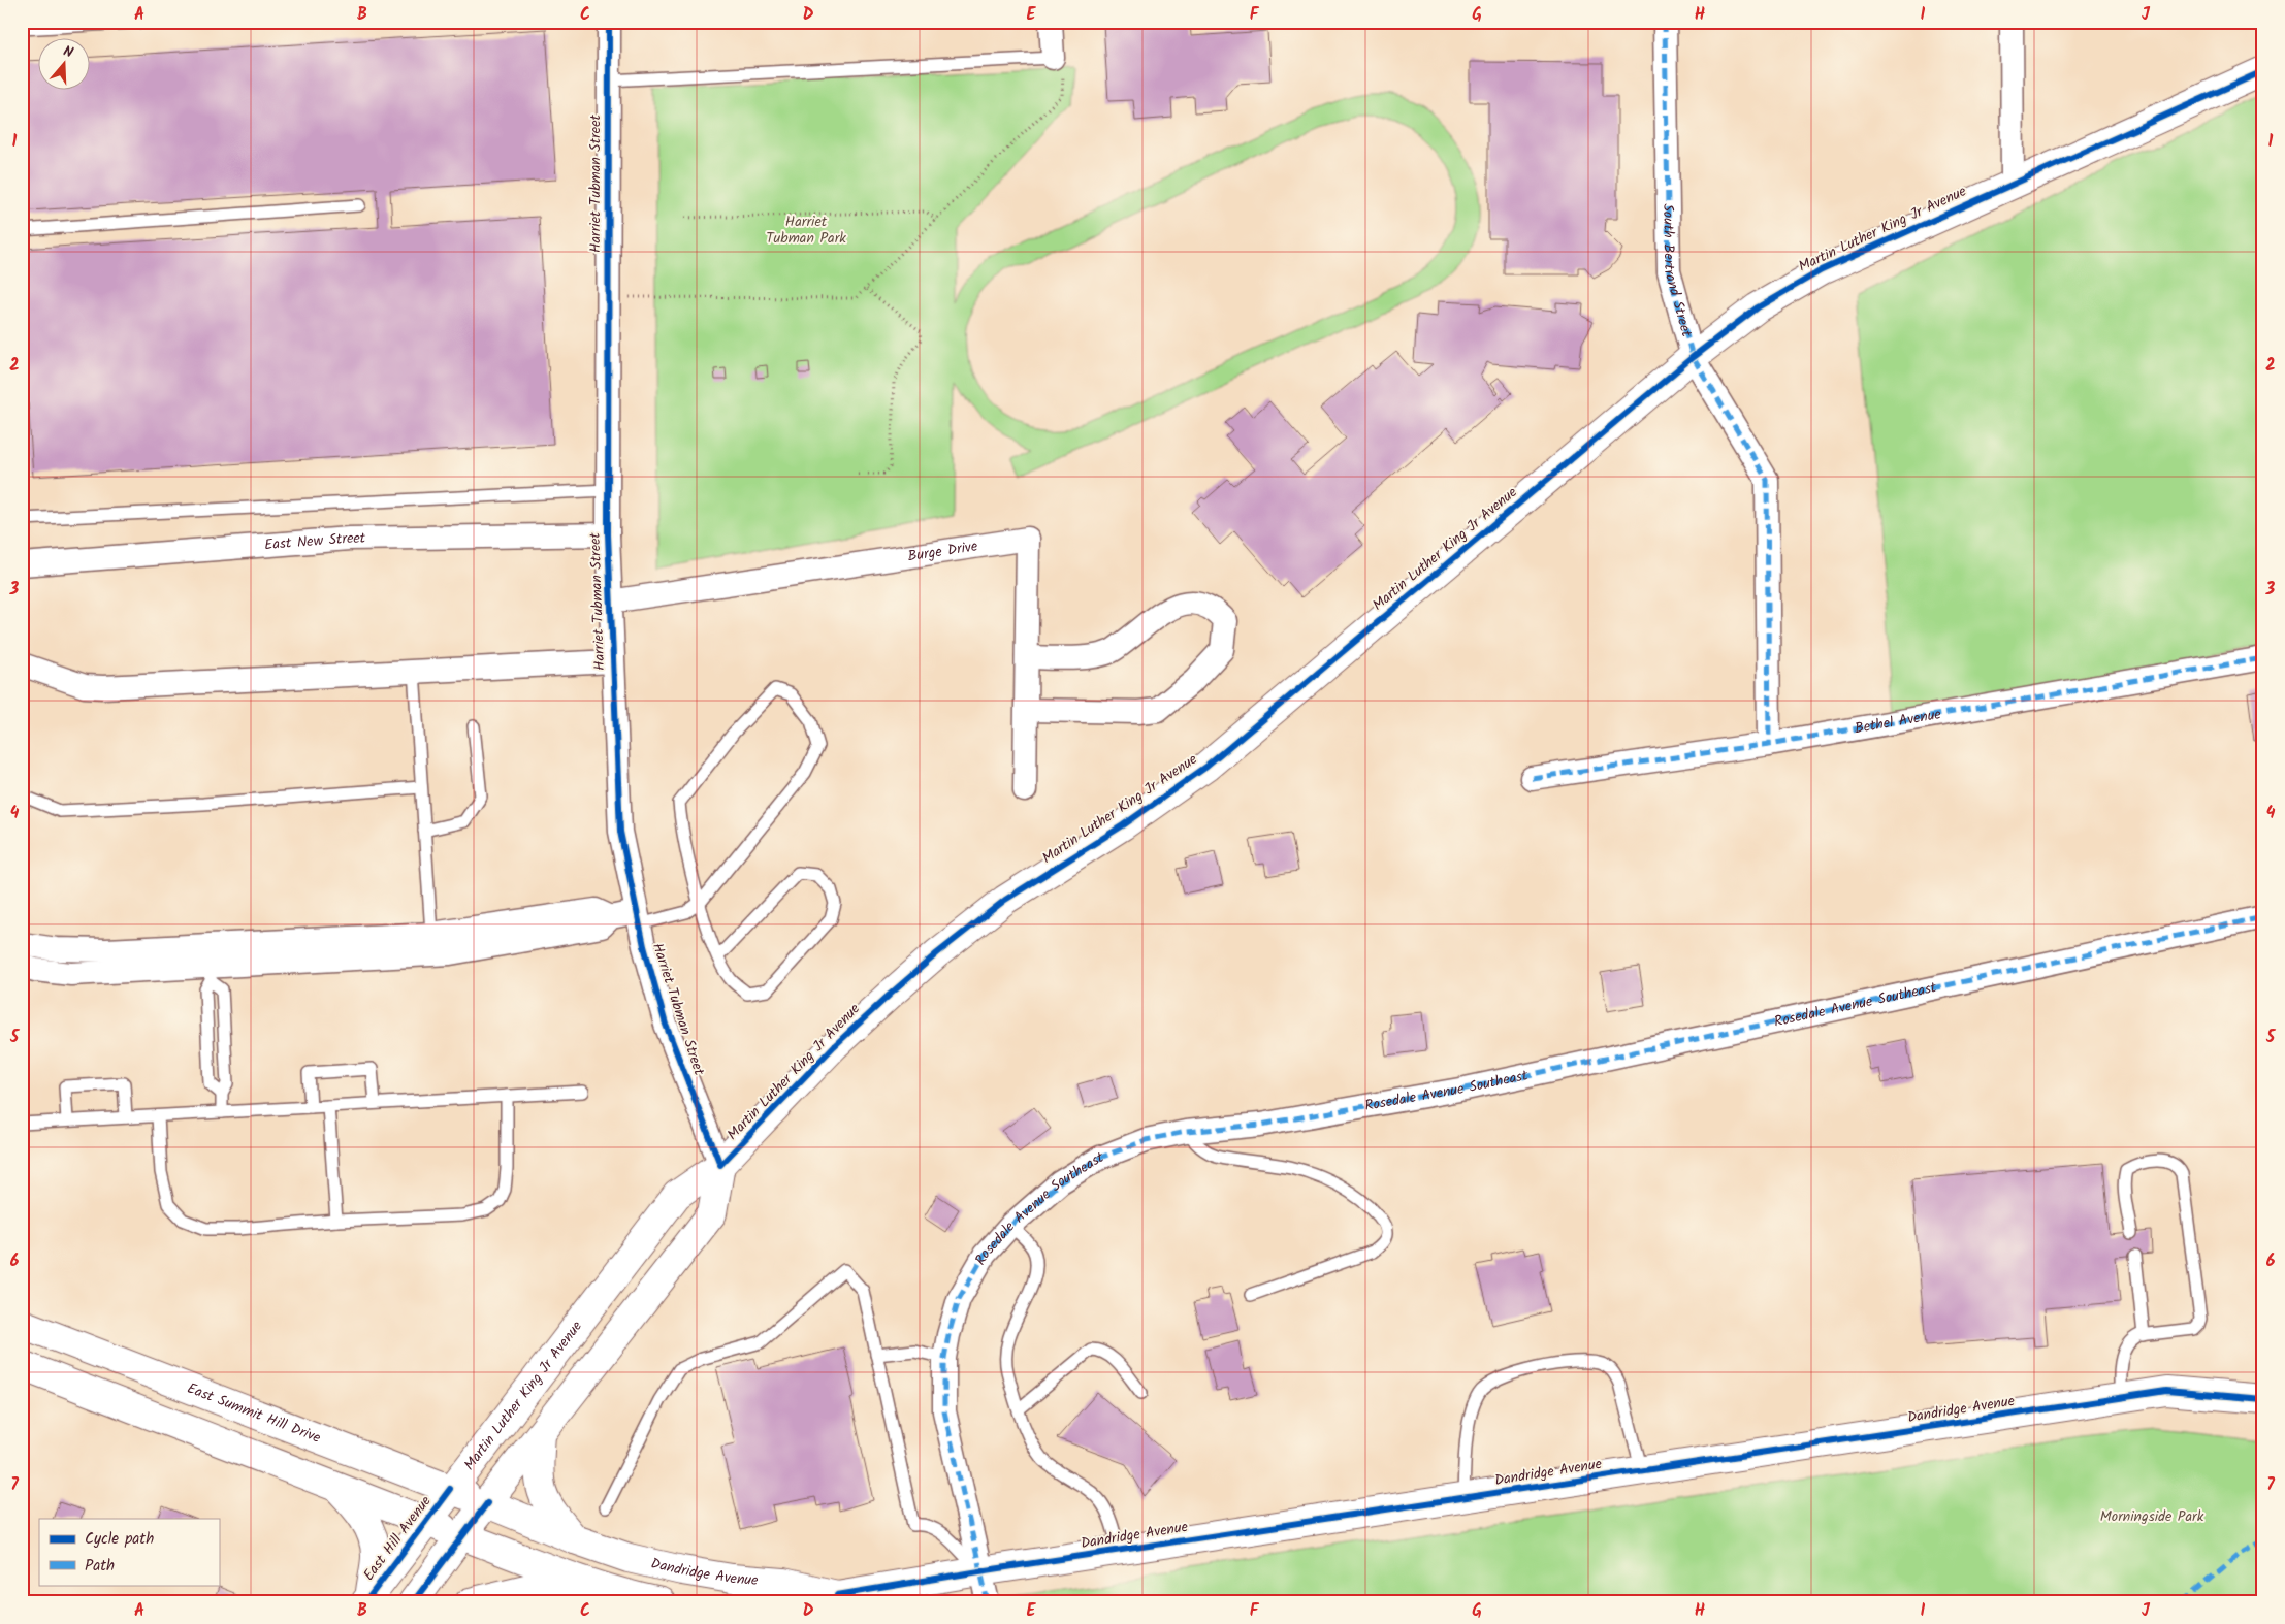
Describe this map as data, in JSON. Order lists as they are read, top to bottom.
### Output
{
  "streets": {
    "main road": [
      "Martin Luther King Jr Avenue",
      "Dandridge Avenue",
      "East Summit Hill Drive",
      "East Hill Avenue"
    ],
    "street": [
      "Harriet Tubman Street",
      "South Bertrand Street",
      "East New Street",
      "Burge Drive",
      "Bethel Avenue",
      "Rosedale Avenue Southeast"
    ]
  },
  "crossings": [
    ["Harriet Tubman Street", "Martin Luther King Jr Avenue"],
    ["Harriet Tubman Street", "East New Street"],
    ["Harriet Tubman Street", "Burge Drive"],
    ["Martin Luther King Jr Avenue", "South Bertrand Street"],
    ["Martin Luther King Jr Avenue", "East Summit Hill Drive"],
    ["Martin Luther King Jr Avenue", "East Hill Avenue"],
    ["South Bertrand Street", "Bethel Avenue"],
    ["Rosedale Avenue Southeast", "Dandridge Avenue"],
    ["Dandridge Avenue", "East Summit Hill Drive"],
    ["East Summit Hill Drive", "East Hill Avenue"]
  ],
  "parks": ["Harriet Tubman Park", "Morningside Park"],
  "legend": ["Cycle path", "Path"],
  "north": "top",
  "grid": {
    "columns": [
      "A",
      "B",
      "C",
      "D",
      "E",
      "F",
      "G",
      "H",
      "I",
      "J"
    ],
    "rows": [
      "1",
      "2",
      "3",
      "4",
      "5",
      "6",
      "7"
    ]
  }
}
